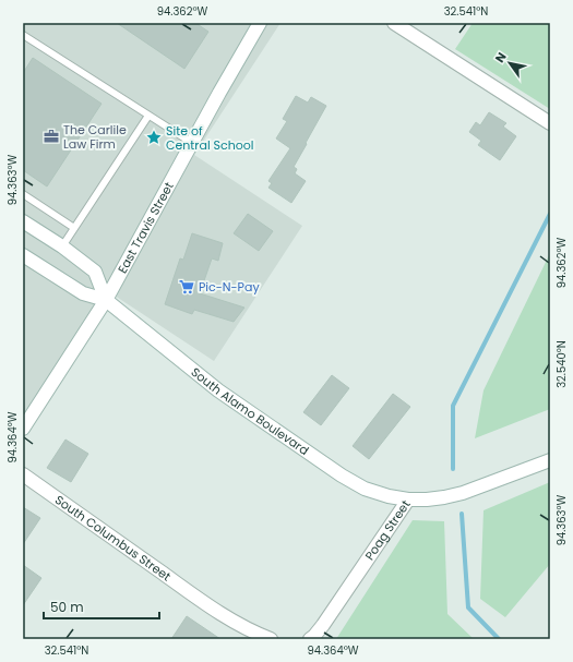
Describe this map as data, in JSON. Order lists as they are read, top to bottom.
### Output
{
  "streets": {
    "street": [
      "East Travis Street",
      "South Alamo Boulevard",
      "Poag Street",
      "South Columbus Street"
    ]
  },
  "crossings": [
    ["East Travis Street", "South Alamo Boulevard"],
    ["South Alamo Boulevard", "Poag Street"]
  ],
  "places": {
    "office": ["The Carlile Law Firm"],
    "place": ["Site of Central School"],
    "supermarket": ["Pic-N-Pay"]
  },
  "scale_bar": "50 m",
  "north": "top left",
  "coordinates": [
    "94.362°W",
    "32.541°N",
    "94.363°W",
    "32.540°N",
    "94.364°W"
  ]
}
